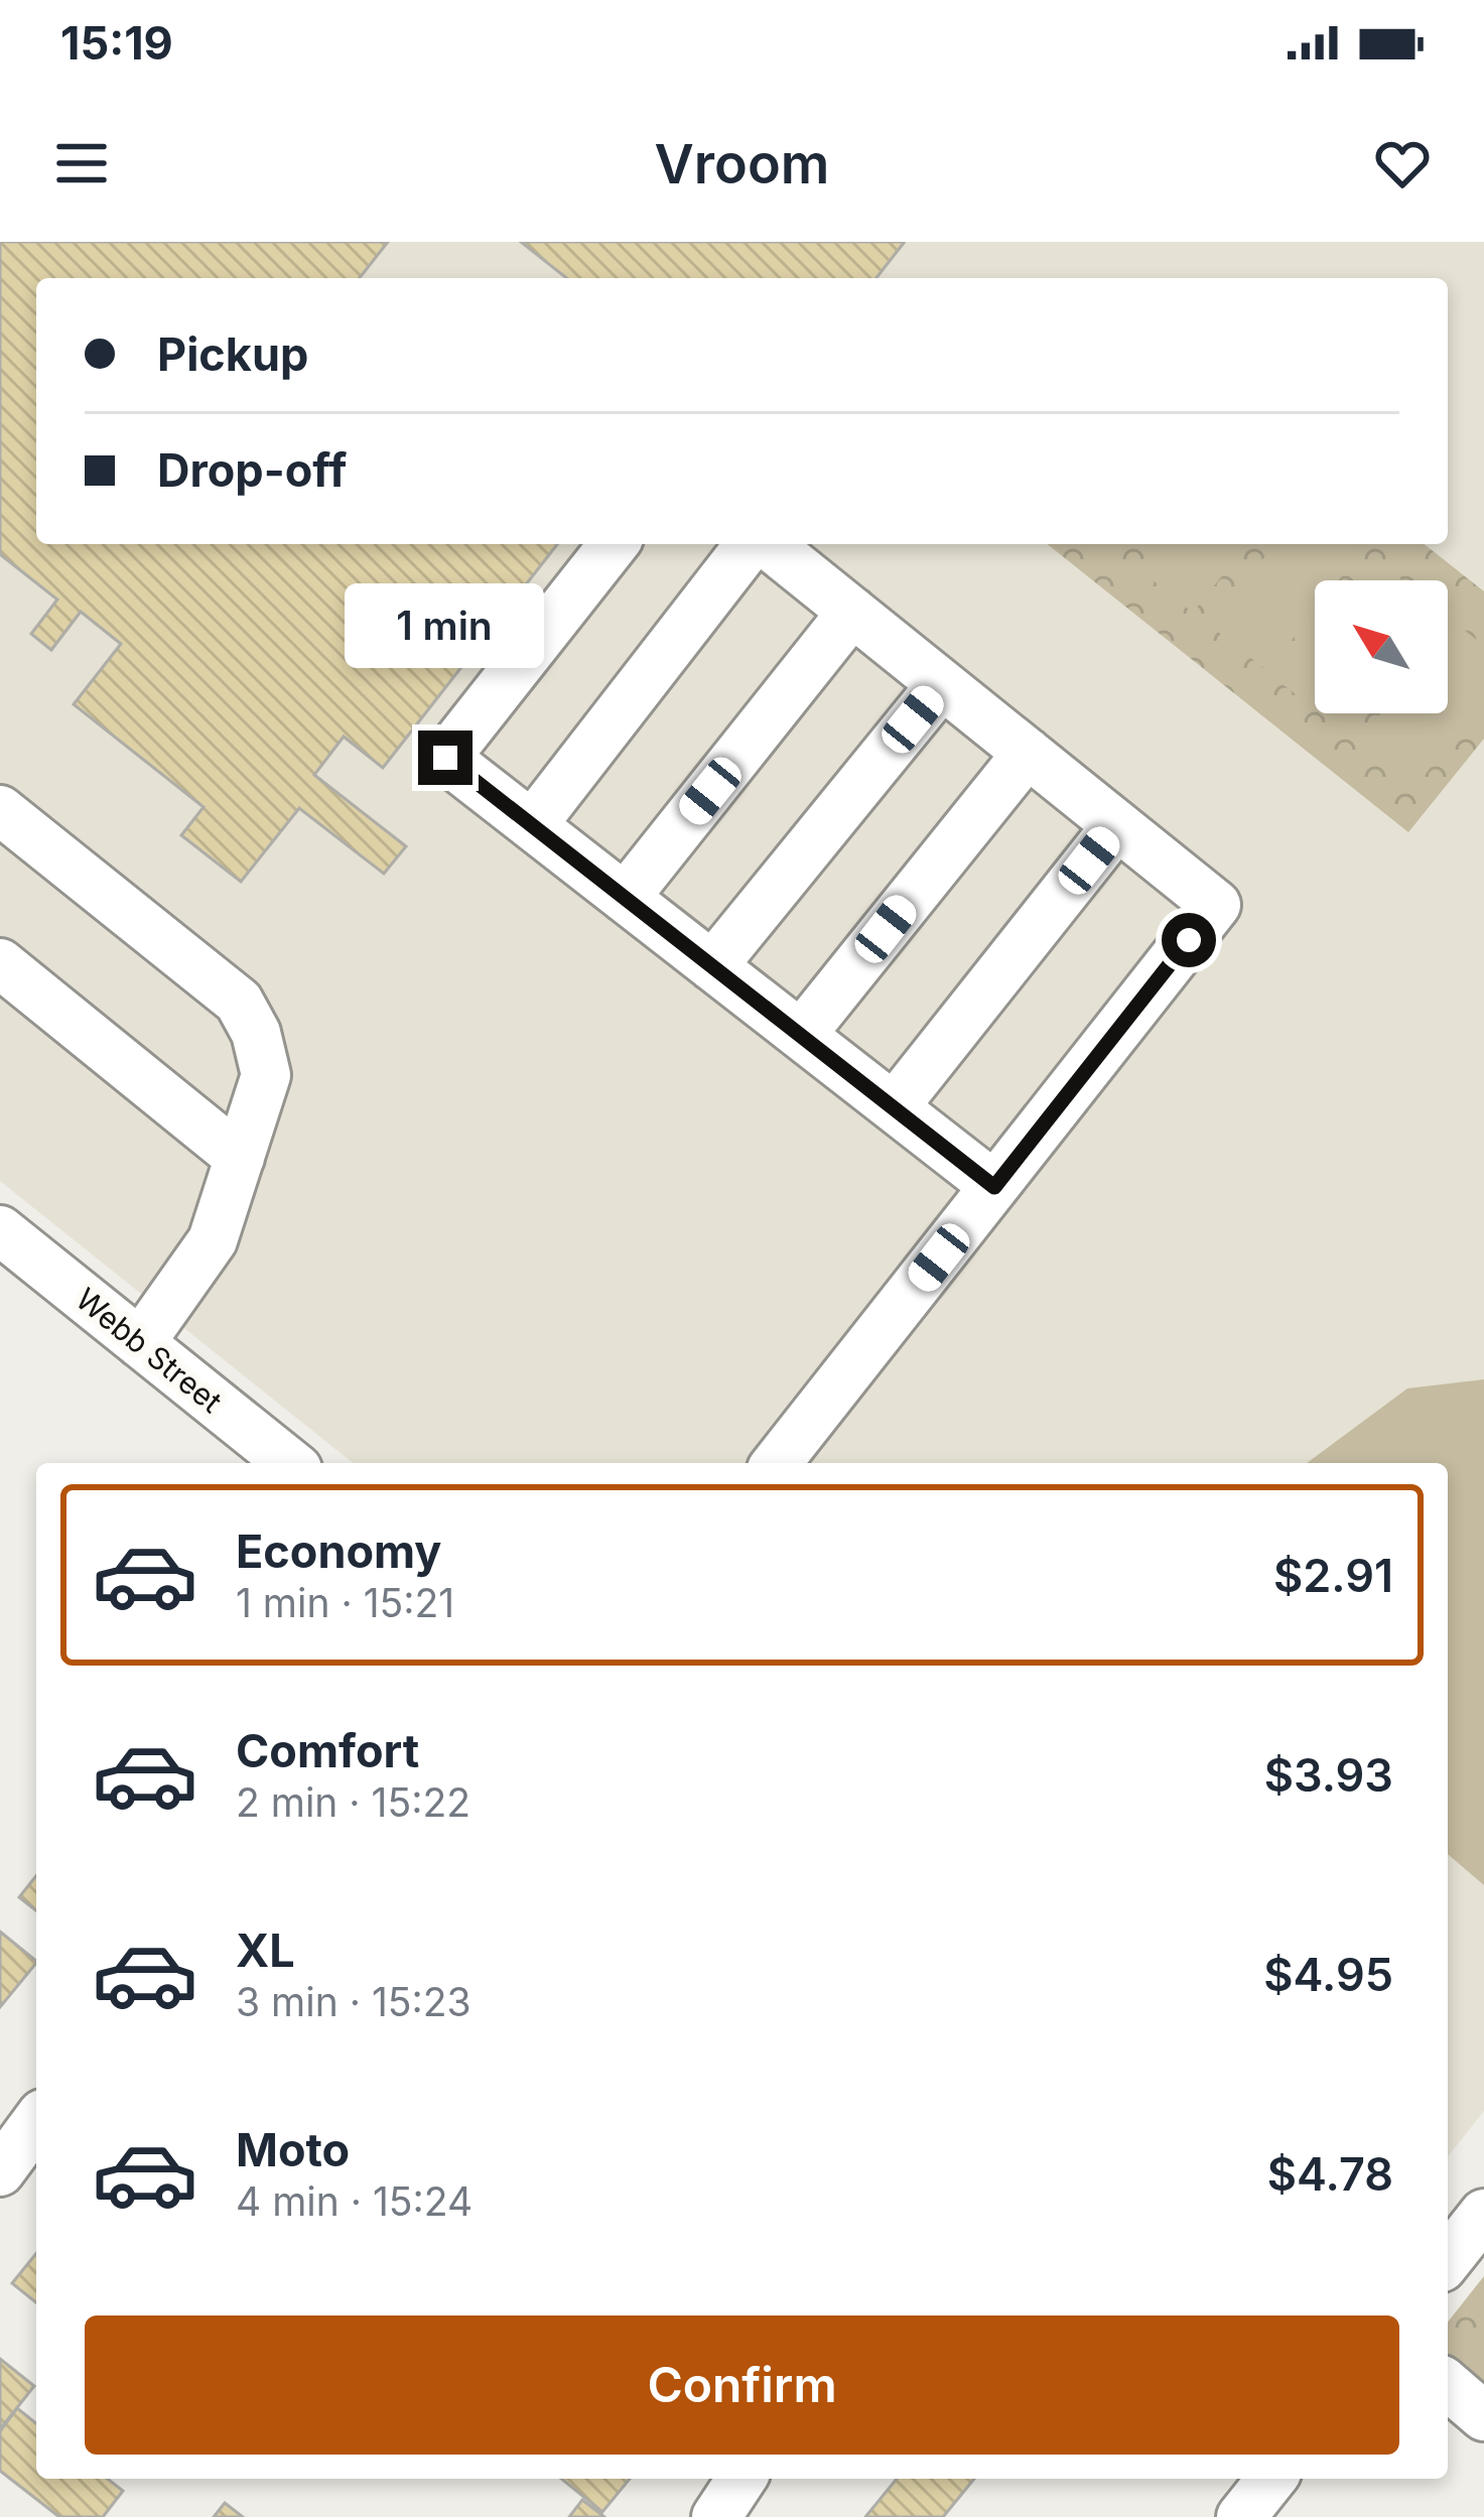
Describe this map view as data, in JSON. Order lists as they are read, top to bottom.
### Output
{
  "streets": {
    "street": ["Webb Street"]
  },
  "north": "top left",
  "page": {
    "status": "15:19",
    "header": "Vroom",
    "banner": ["Pickup", "Drop-off"],
    "bubble": "1 min",
    "list": [
      {
        "name": "Economy",
        "note": "1 min · 15:21",
        "value": "$2.91"
      },
      {
        "name": "Comfort",
        "note": "2 min · 15:22",
        "value": "$3.93"
      },
      {
        "name": "XL",
        "note": "3 min · 15:23",
        "value": "$4.95"
      },
      {
        "name": "Moto",
        "note": "4 min · 15:24",
        "value": "$4.78"
      }
    ],
    "buttons": "Confirm"
  }
}
